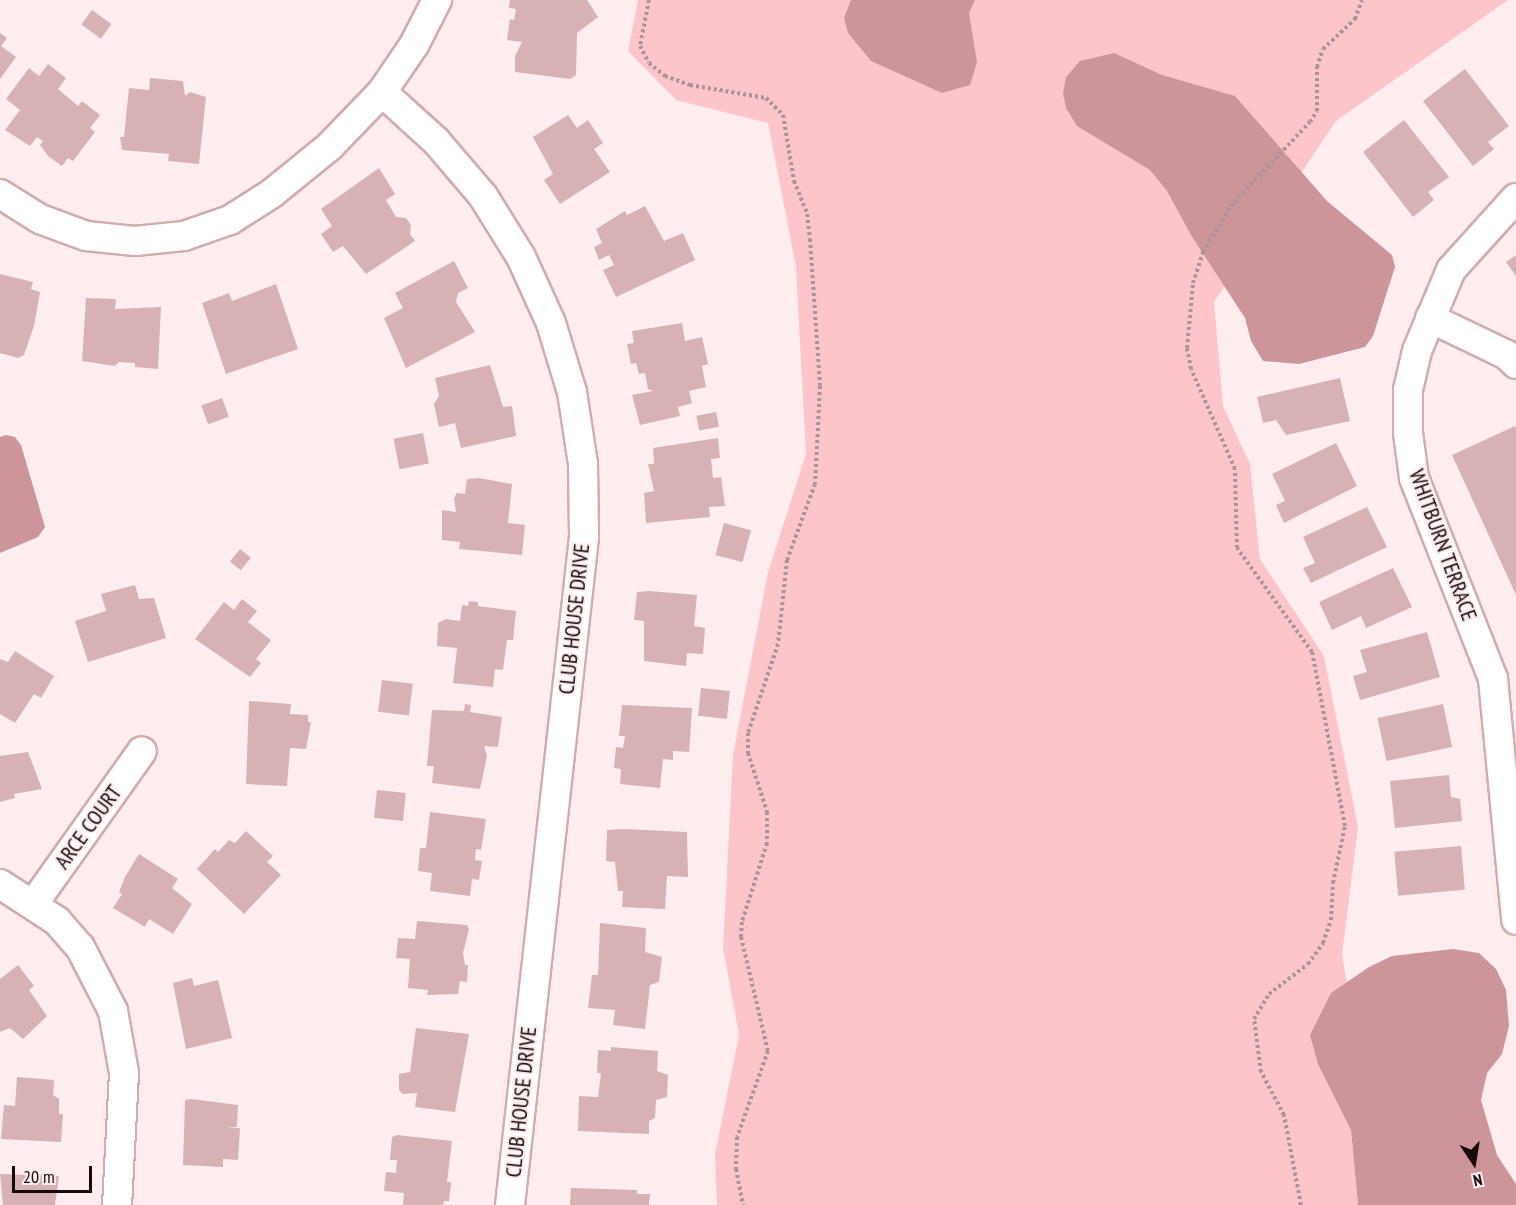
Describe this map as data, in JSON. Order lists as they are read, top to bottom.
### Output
{
  "streets": {
    "street": ["WHITBURN TERRACE", "CLUB HOUSE DRIVE", "ARCE COURT"]
  },
  "scale_bar": "20 m",
  "north": "bottom"
}
